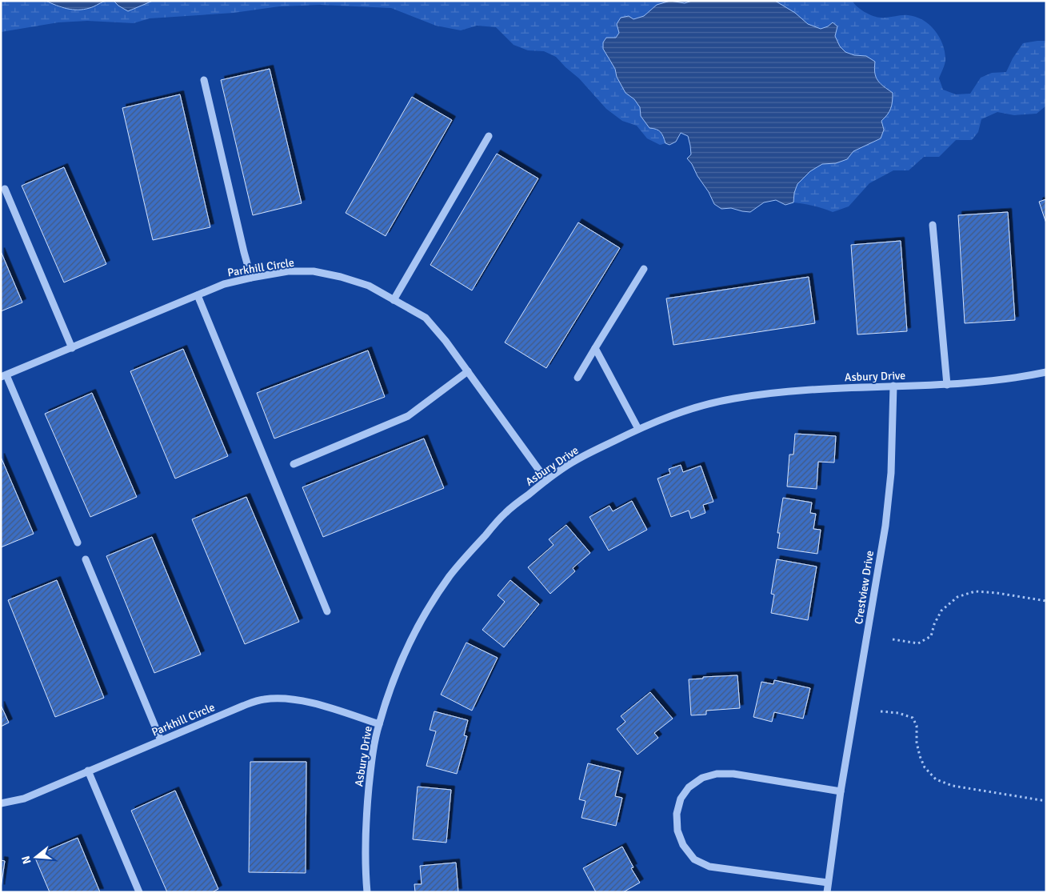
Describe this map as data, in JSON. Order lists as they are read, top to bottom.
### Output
{
  "streets": {
    "street": ["Parkhill Circle", "Asbury Drive", "Crestview Drive"]
  },
  "crossings": [
    ["Parkhill Circle", "Asbury Drive"],
    ["Asbury Drive", "Crestview Drive"]
  ],
  "north": "left"
}
